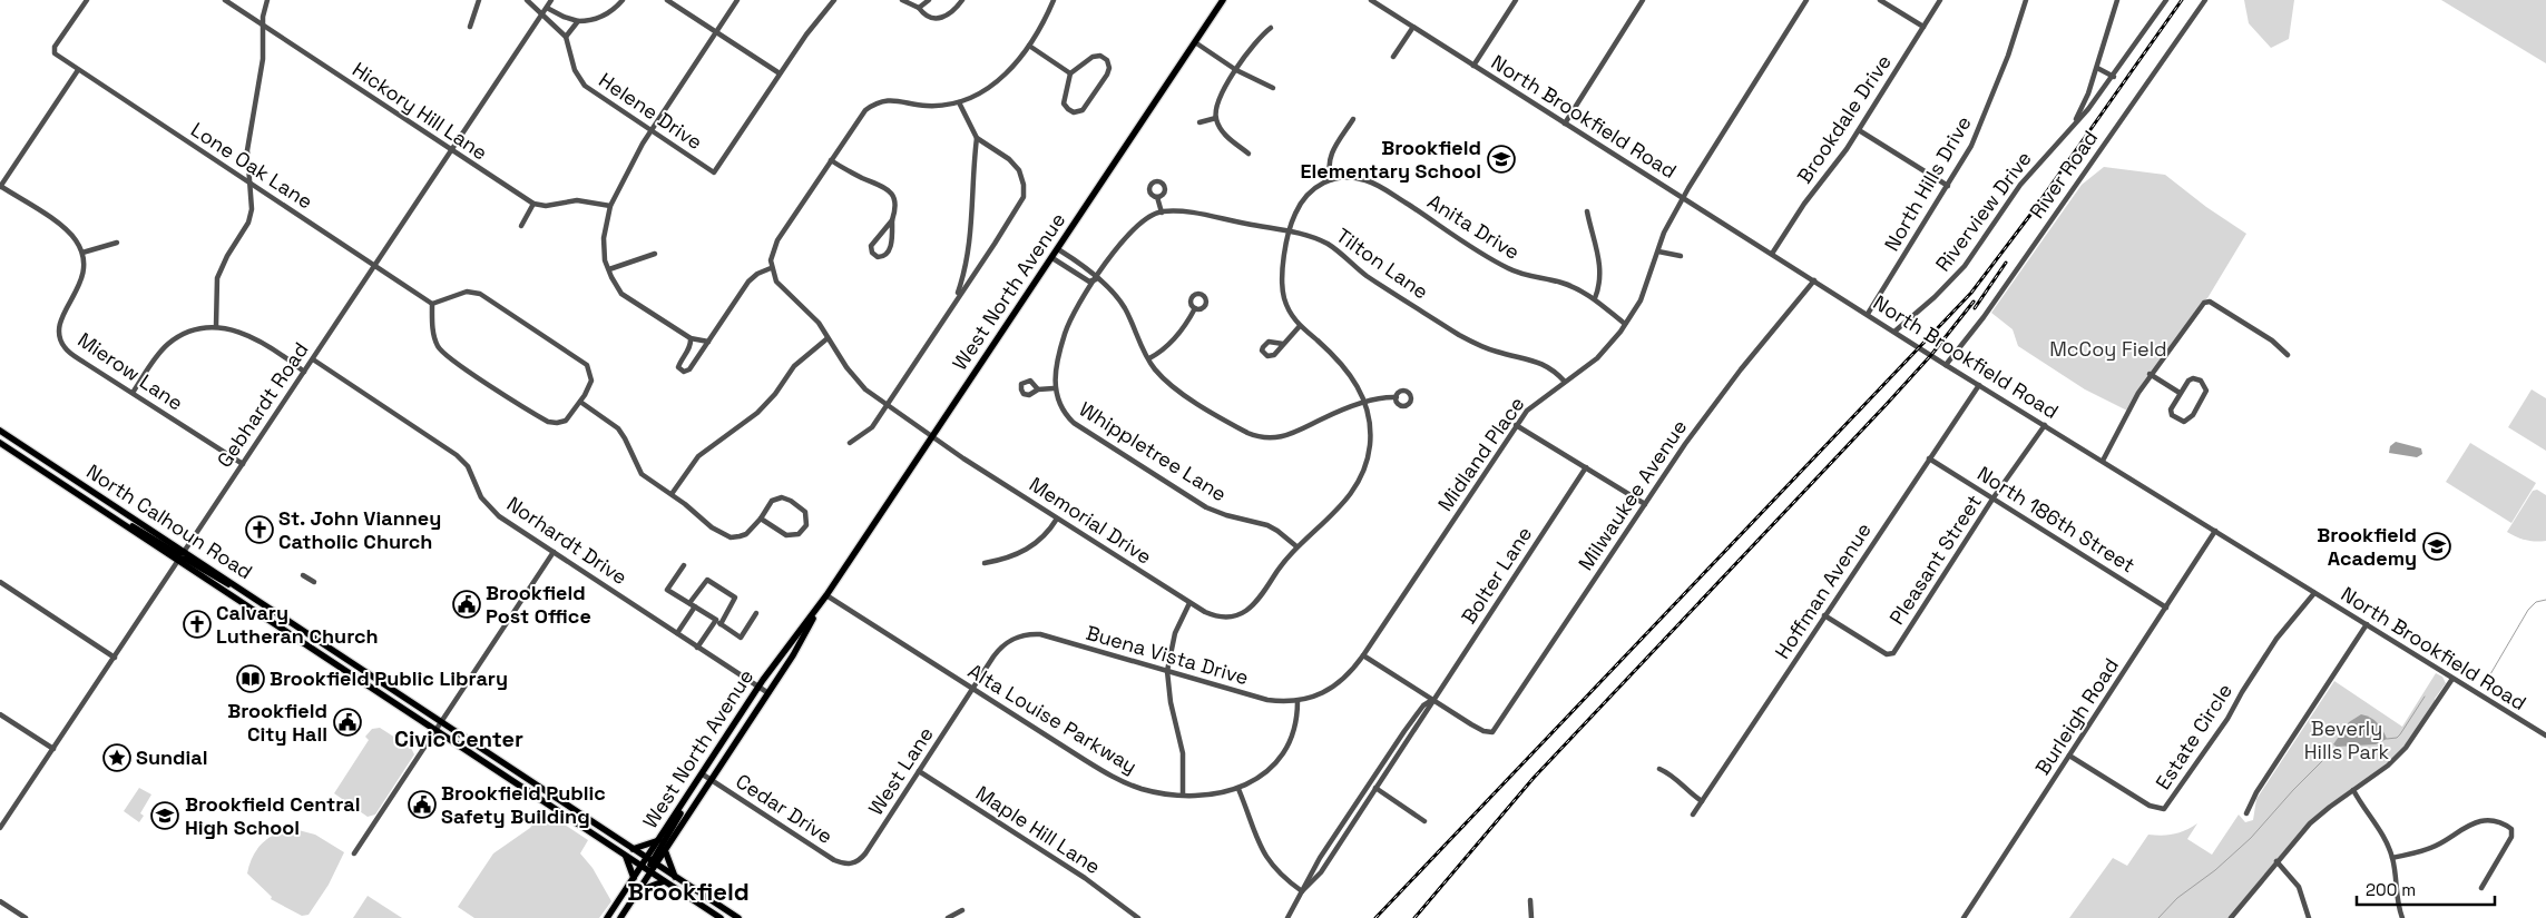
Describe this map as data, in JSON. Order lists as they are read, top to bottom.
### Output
{
  "streets": {
    "main road": ["West North Avenue", "North Calhoun Road"],
    "street": [
      "Hickory Hill Lane",
      "Helene Drive",
      "North Brookfield Road",
      "Brookdale Drive",
      "Lone Oak Lane",
      "River Road",
      "North Hills Drive",
      "Riverview Drive",
      "Anita Drive",
      "Tilton Lane",
      "Mierow Lane",
      "Gebhardt Road",
      "Whippletree Lane",
      "Midland Place",
      "Milwaukee Avenue",
      "North 186th Street",
      "Memorial Drive",
      "Norhardt Drive",
      "Pleasant Street",
      "Bolter Lane",
      "Hoffman Avenue",
      "Buena Vista Drive",
      "Burleigh Road",
      "Alta Louise Parkway",
      "Estate Circle",
      "West Lane",
      "Cedar Drive",
      "Maple Hill Lane"
    ]
  },
  "crossings": [
    ["Hickory Hill Lane", "Gebhardt Road"],
    ["North Brookfield Road", "Brookdale Drive"],
    ["North Brookfield Road", "River Road"],
    ["North Brookfield Road", "North Hills Drive"],
    ["North Brookfield Road", "Riverview Drive"],
    ["North Brookfield Road", "Midland Place"],
    ["North Brookfield Road", "Milwaukee Avenue"],
    ["North Brookfield Road", "Pleasant Street"],
    ["North Brookfield Road", "Hoffman Avenue"],
    ["North Brookfield Road", "Burleigh Road"],
    ["North Brookfield Road", "Estate Circle"],
    ["Lone Oak Lane", "Gebhardt Road"],
    ["Anita Drive", "Midland Place"],
    ["Tilton Lane", "Midland Place"],
    ["West North Avenue", "Memorial Drive"],
    ["West North Avenue", "North Calhoun Road"],
    ["West North Avenue", "Norhardt Drive"],
    ["West North Avenue", "Alta Louise Parkway"],
    ["West North Avenue", "Cedar Drive"],
    ["Mierow Lane", "Gebhardt Road"],
    ["Gebhardt Road", "North Calhoun Road"],
    ["Gebhardt Road", "Norhardt Drive"],
    ["Whippletree Lane", "Memorial Drive"],
    ["Midland Place", "Buena Vista Drive"],
    ["Milwaukee Avenue", "Bolter Lane"],
    ["North 186th Street", "Pleasant Street"],
    ["North 186th Street", "Hoffman Avenue"],
    ["North 186th Street", "Burleigh Road"],
    ["Pleasant Street", "Hoffman Avenue"],
    ["Buena Vista Drive", "Alta Louise Parkway"],
    ["Buena Vista Drive", "West Lane"],
    ["Burleigh Road", "Estate Circle"],
    ["Alta Louise Parkway", "West Lane"],
    ["West Lane", "Cedar Drive"],
    ["West Lane", "Maple Hill Lane"]
  ],
  "districts": ["Civic Center", "Brookfield"],
  "parks": ["McCoy Field", "Beverly Hills Park"],
  "places": {
    "school or university": ["Brookfield Elementary School", "Brookfield Academy", "Brookfield Central High School"],
    "church": ["St. John Vianney Catholic Church", "Calvary Lutheran Church"],
    "public building": ["Brookfield Post Office", "Brookfield City Hall", "Brookfield Public Safety Building"],
    "library": ["Brookfield Public Library"],
    "place": ["Sundial"]
  },
  "scale_bar": "200 m"
}
